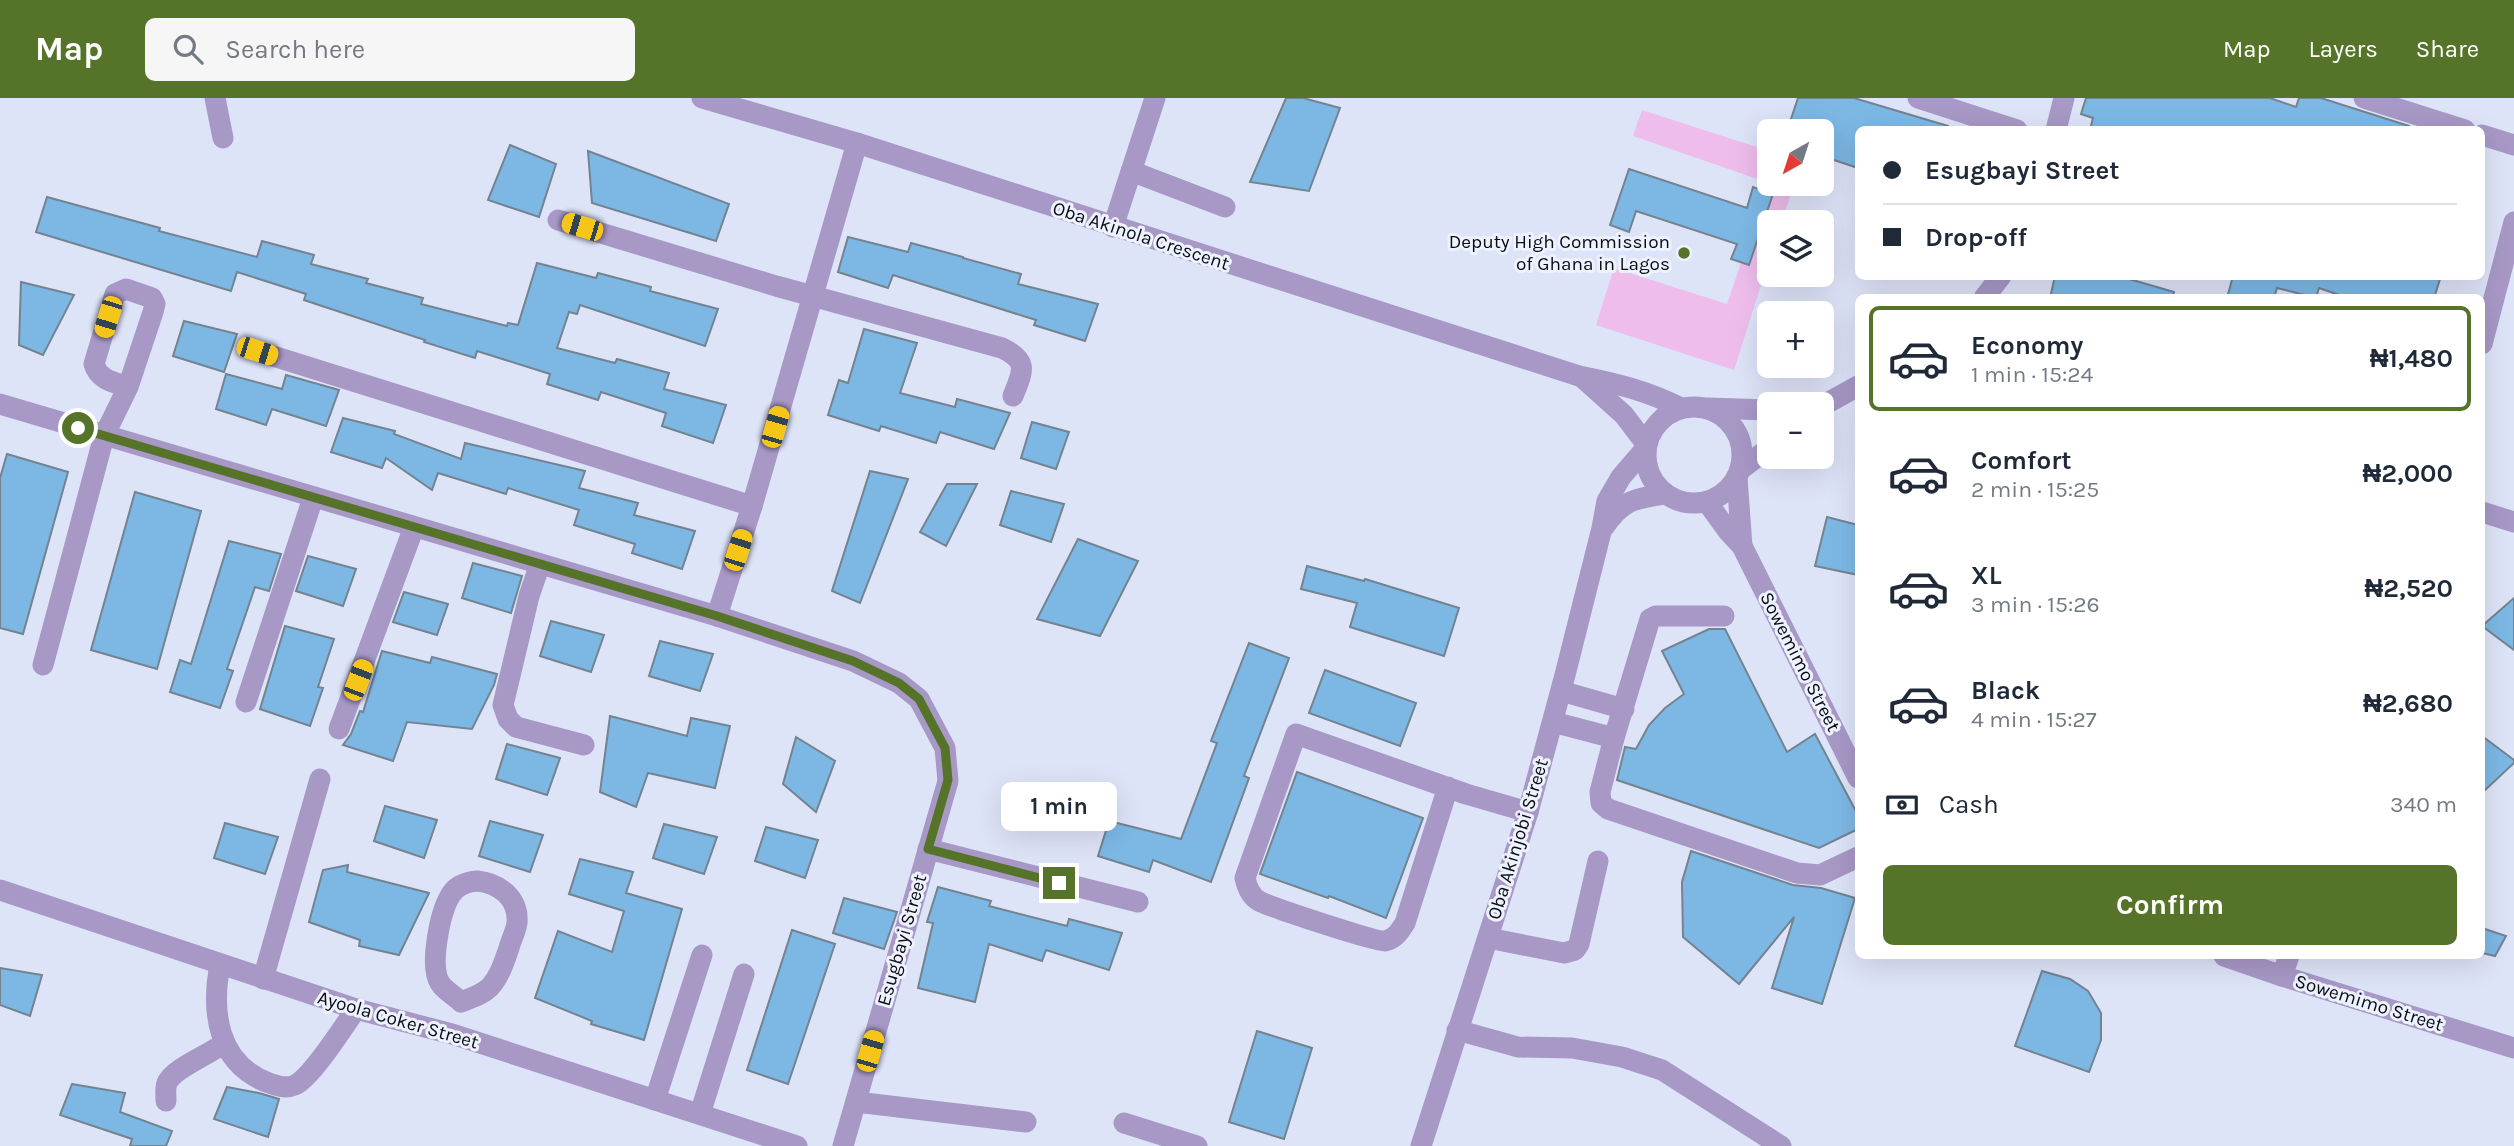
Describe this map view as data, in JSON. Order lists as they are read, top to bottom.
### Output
{
  "streets": {
    "street": [
      "Oba Akinola Crescent",
      "Sowemimo Street",
      "Oba Akinjobi Street",
      "Esugbayi Street",
      "Ayoola Coker Street"
    ]
  },
  "crossings": [
    ["Oba Akinola Crescent", "Sowemimo Street"],
    ["Oba Akinola Crescent", "Oba Akinjobi Street"],
    ["Sowemimo Street", "Oba Akinjobi Street"]
  ],
  "places": ["Deputy High Commission of Ghana in Lagos"],
  "north": "bottom left",
  "page": {
    "header": "Map",
    "search": "Search here",
    "nav": ["Map", "Layers", "Share"],
    "map_buttons": ["+", "−"],
    "banner": ["Esugbayi Street", "Drop-off"],
    "list": [
      {
        "name": "Economy",
        "note": "1 min · 15:24",
        "value": "₦1,480"
      },
      {
        "name": "Comfort",
        "note": "2 min · 15:25",
        "value": "₦2,000"
      },
      {
        "name": "XL",
        "note": "3 min · 15:26",
        "value": "₦2,520"
      },
      {
        "name": "Black",
        "note": "4 min · 15:27",
        "value": "₦2,680"
      }
    ],
    "pay": ["Cash", "340 m"],
    "bubble": "1 min",
    "buttons": "Confirm"
  }
}
